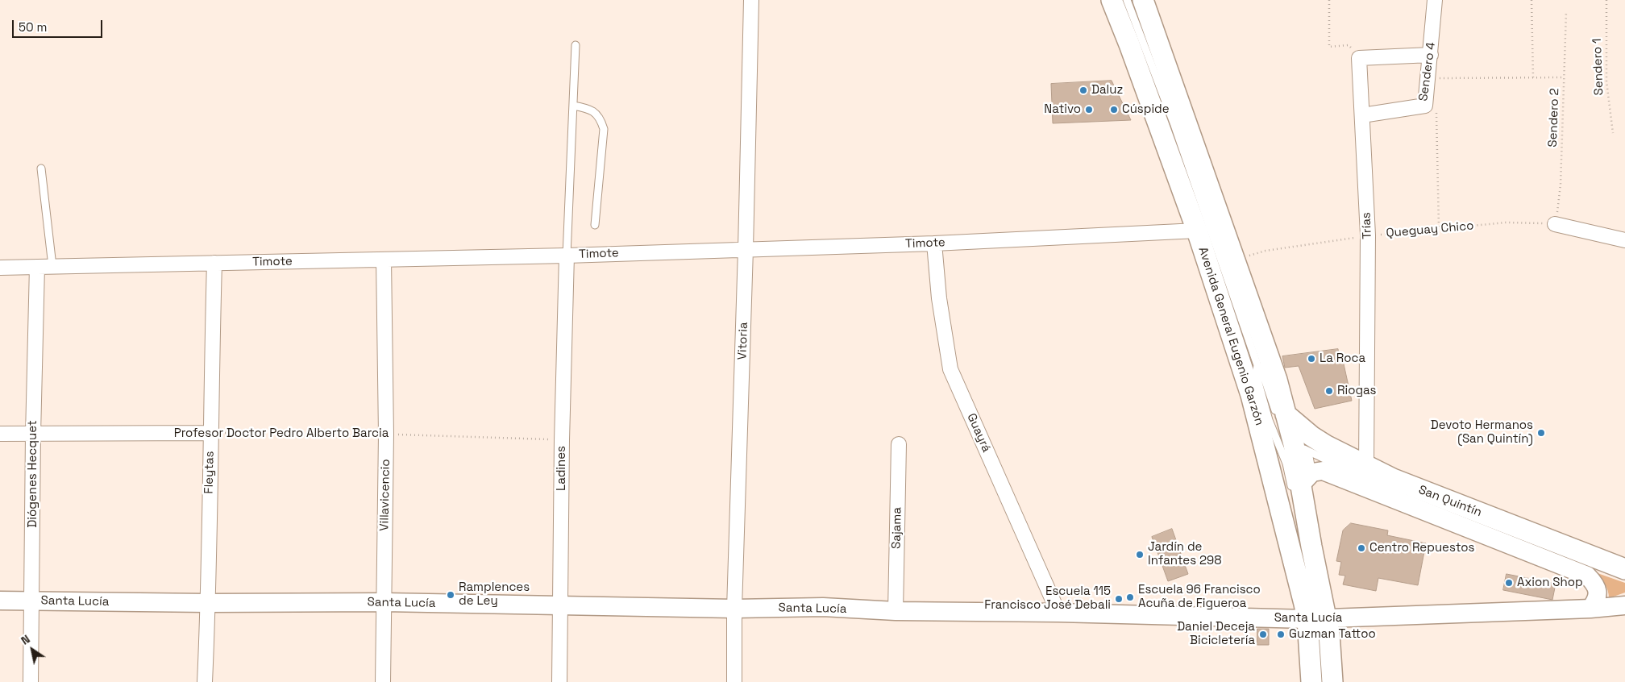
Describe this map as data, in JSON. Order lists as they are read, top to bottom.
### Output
{
  "streets": {
    "main road": ["Avenida General Eugenio Garzón", "San Quintín"],
    "street": [
      "Sendero 4",
      "Trías",
      "Timote",
      "Vitoria",
      "Guayrá",
      "Profesor Doctor Pedro Alberto Barcia",
      "Ladines",
      "Fleytas",
      "Diógenes Hecquet",
      "Villavicencio",
      "Sajama",
      "Santa Lucía"
    ],
    "path": ["Sendero 1", "Sendero 2", "Queguay Chico"]
  },
  "crossings": [
    ["Sendero 4", "Trías"],
    ["Sendero 2", "Queguay Chico"],
    ["Trías", "Queguay Chico"],
    ["Trías", "San Quintín"],
    ["Queguay Chico", "Avenida General Eugenio Garzón"],
    ["Timote", "Avenida General Eugenio Garzón"],
    ["Timote", "Vitoria"],
    ["Timote", "Guayrá"],
    ["Timote", "Ladines"],
    ["Timote", "Fleytas"],
    ["Timote", "Diógenes Hecquet"],
    ["Timote", "Villavicencio"],
    ["Avenida General Eugenio Garzón", "San Quintín"],
    ["Avenida General Eugenio Garzón", "Santa Lucía"],
    ["Vitoria", "Santa Lucía"],
    ["Guayrá", "Santa Lucía"],
    ["Profesor Doctor Pedro Alberto Barcia", "Ladines"],
    ["Profesor Doctor Pedro Alberto Barcia", "Fleytas"],
    ["Profesor Doctor Pedro Alberto Barcia", "Diógenes Hecquet"],
    ["Profesor Doctor Pedro Alberto Barcia", "Villavicencio"],
    ["Ladines", "Santa Lucía"],
    ["Fleytas", "Santa Lucía"],
    ["Diógenes Hecquet", "Santa Lucía"],
    ["Villavicencio", "Santa Lucía"],
    ["San Quintín", "Santa Lucía"],
    ["Sajama", "Santa Lucía"]
  ],
  "places": [
    "Daluz",
    "Nativo",
    "Cúspide",
    "La Roca",
    "Riogas",
    "Devoto Hermanos (San Quintín)",
    "Centro Repuestos",
    "Jardín de Infantes 298",
    "Axion Shop",
    "Ramplences de Ley",
    "Escuela 96 Francisco Acuña de Figueroa",
    "Escuela 115 Francisco José Debali",
    "Daniel Deceja Bicicletería",
    "Guzman Tattoo"
  ],
  "scale_bar": "50 m",
  "north": "top left"
}
